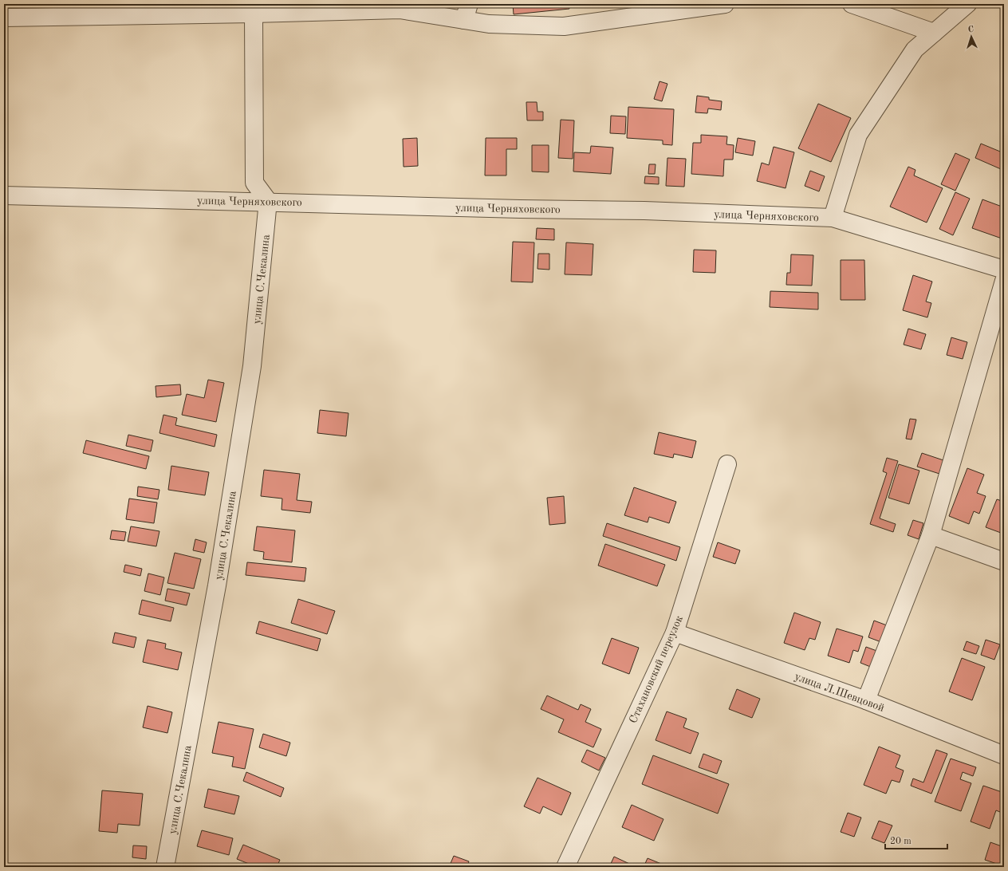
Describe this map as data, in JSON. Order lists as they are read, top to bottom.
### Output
{
  "streets": {
    "street": [
      "улица Черняховского",
      "улица С.Чекалина",
      "Стахановский переулок",
      "улица Л.Шевцовой"
    ]
  },
  "crossings": [
    ["улица Черняховского", "улица С.Чекалина"],
    ["Стахановский переулок", "улица Л.Шевцовой"]
  ],
  "scale_bar": "20 m",
  "north": "top"
}
